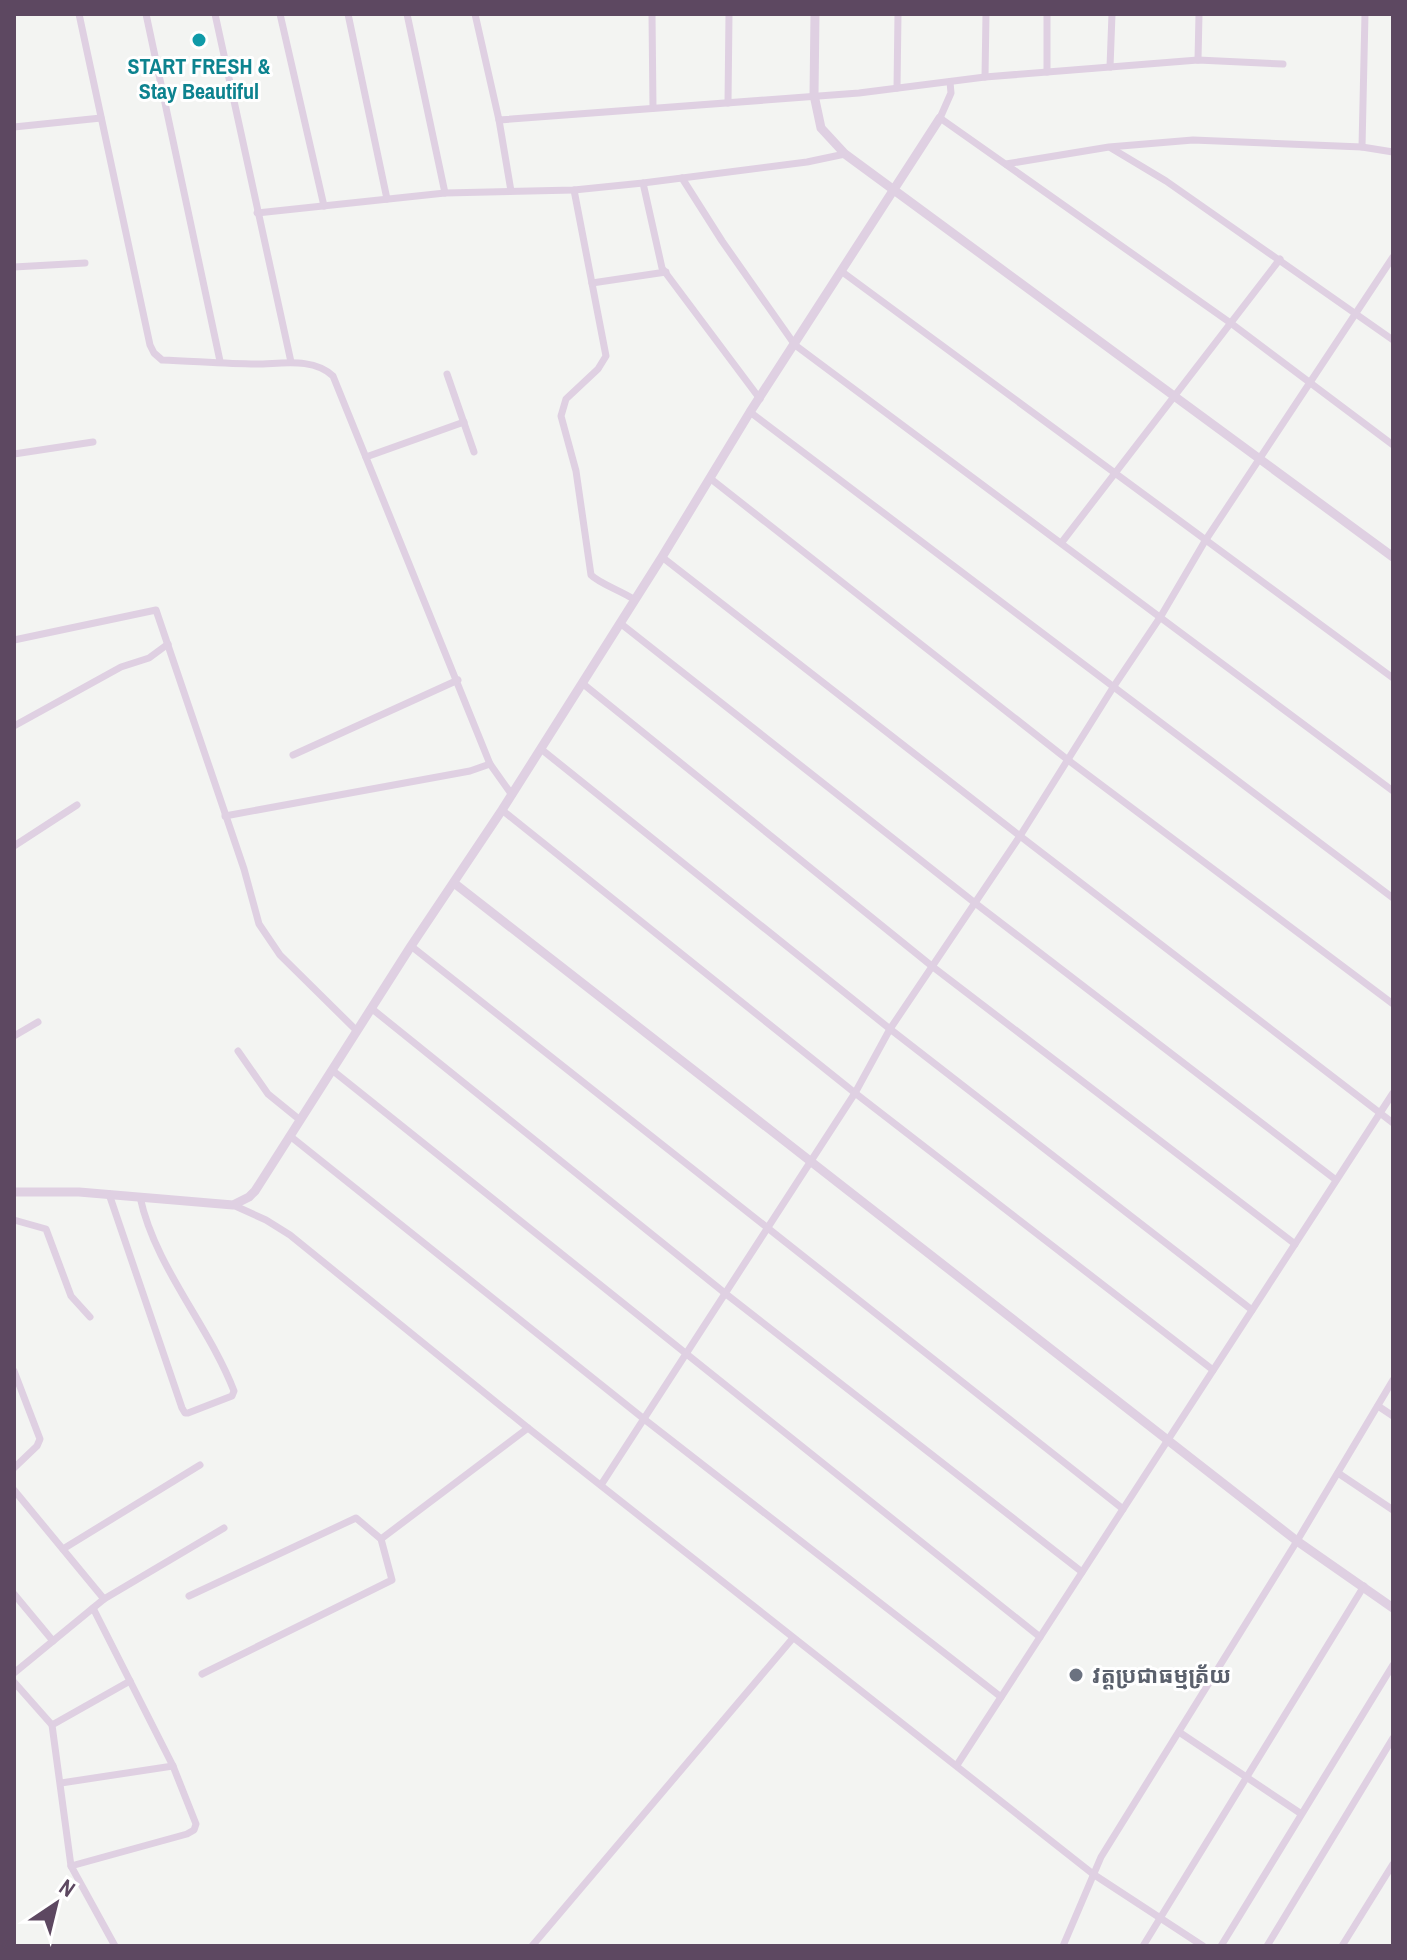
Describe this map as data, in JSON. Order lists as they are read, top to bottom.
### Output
{
  "places": ["START FRESH & Stay Beautiful", "វត្តប្រជាធម្មត្រ័យ"],
  "north": "top right"
}
